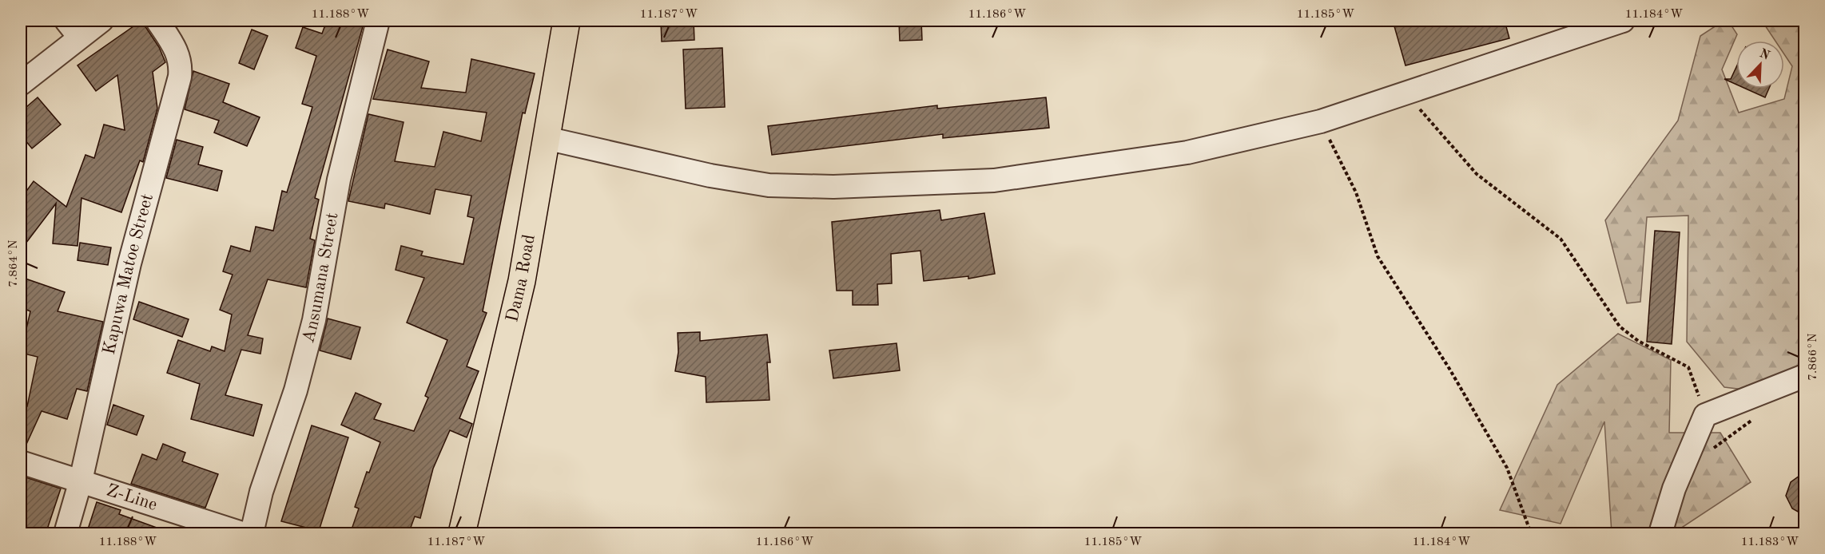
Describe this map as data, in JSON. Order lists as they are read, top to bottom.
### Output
{
  "streets": {
    "highway": ["Dama Road"],
    "street": ["Kapuwa Matoe Street", "Ansumana Street", "Z-Line"]
  },
  "crossings": [
    ["Kapuwa Matoe Street", "Z-Line"]
  ],
  "north": "top right",
  "coordinates": [
    "11.188°W",
    "11.187°W",
    "11.186°W",
    "11.185°W",
    "11.184°W",
    "7.864°N",
    "7.866°N",
    "11.183°W"
  ]
}
